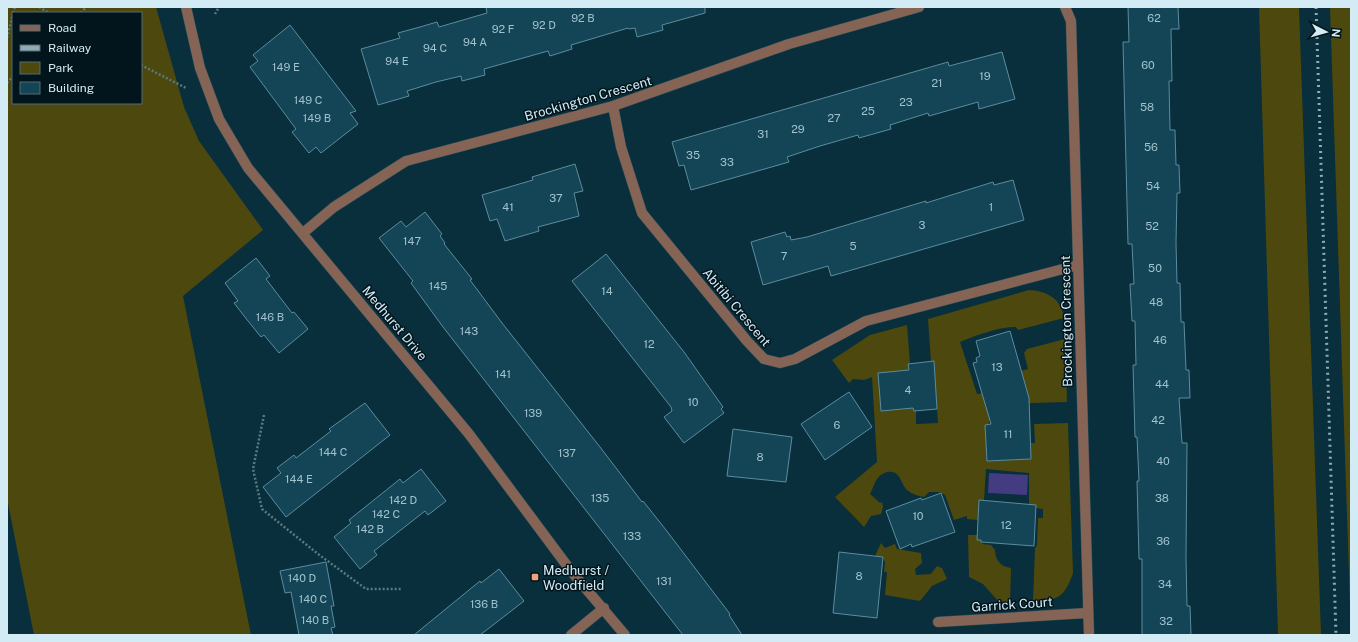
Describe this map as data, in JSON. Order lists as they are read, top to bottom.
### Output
{
  "streets": {
    "street": [
      "Brockington Crescent",
      "Abitibi Crescent",
      "Medhurst Drive",
      "Garrick Court"
    ]
  },
  "crossings": [
    ["Brockington Crescent", "Abitibi Crescent"],
    ["Brockington Crescent", "Medhurst Drive"],
    ["Brockington Crescent", "Garrick Court"]
  ],
  "places": {
    "transit": ["Medhurst / Woodfield"]
  },
  "house_numbers": [
    "92 B",
    "62",
    "92 D",
    "92 F",
    "94 A",
    "94 C",
    "94 E",
    "60",
    "149 E",
    "19",
    "21",
    "149 C",
    "23",
    "58",
    "25",
    "149 B",
    "27",
    "29",
    "31",
    "56",
    "35",
    "33",
    "54",
    "37",
    "41",
    "1",
    "3",
    "52",
    "147",
    "5",
    "7",
    "50",
    "145",
    "14",
    "48",
    "146 B",
    "143",
    "46",
    "12",
    "13",
    "141",
    "44",
    "4",
    "10",
    "139",
    "42",
    "6",
    "11",
    "144 C",
    "137",
    "8",
    "40",
    "144 E",
    "135",
    "38",
    "142 D",
    "142 C",
    "10",
    "12",
    "142 B",
    "133",
    "36",
    "8",
    "140 D",
    "131",
    "34",
    "140 C",
    "136 B",
    "140 B",
    "32"
  ],
  "legend": [
    "Road",
    "Railway",
    "Park",
    "Building"
  ],
  "north": "right"
}
